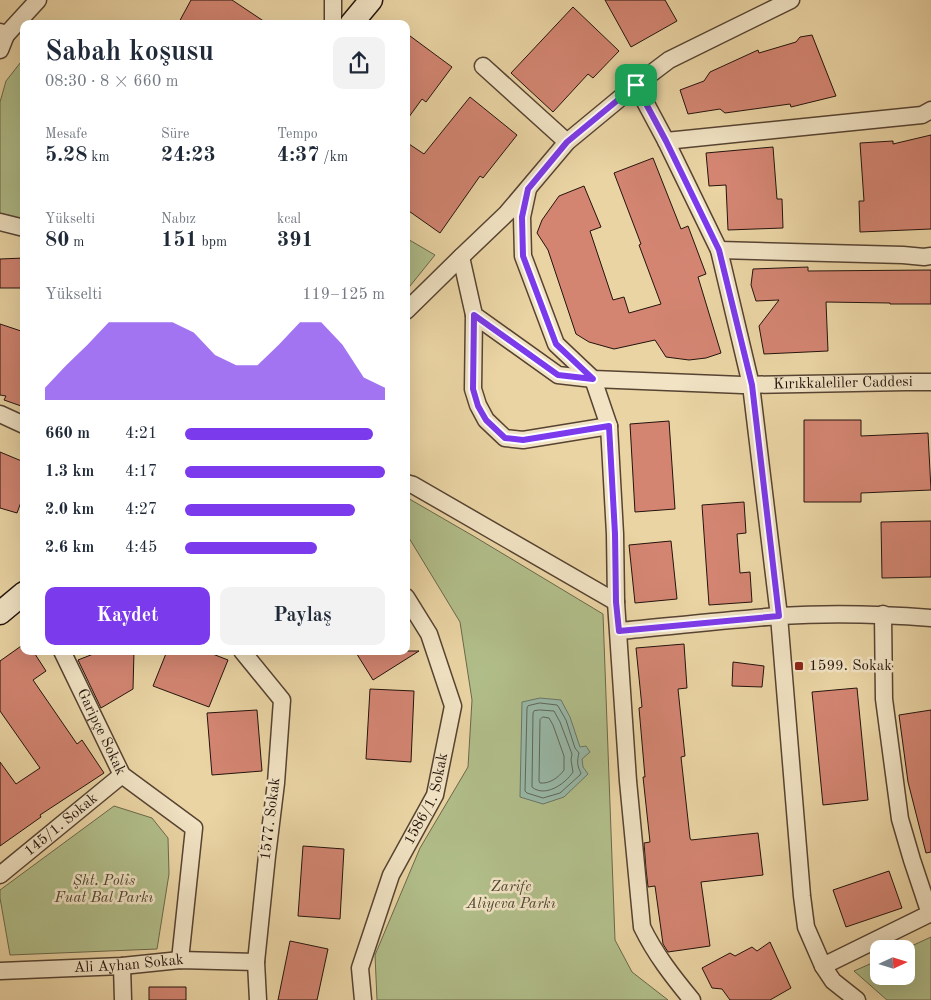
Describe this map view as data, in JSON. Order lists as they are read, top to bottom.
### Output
{
  "streets": {
    "street": [
      "Kırıkkaleliler Caddesi",
      "Garipçe Sokak",
      "1586/1. Sokak",
      "1577. Sokak",
      "145/1. Sokak",
      "Ali Ayhan Sokak"
    ]
  },
  "crossings": [
    ["Garipçe Sokak", "145/1. Sokak"],
    ["Garipçe Sokak", "Ali Ayhan Sokak"],
    ["1577. Sokak", "Ali Ayhan Sokak"]
  ],
  "parks": ["Şht. Polis Fuat Bal Parkı", "Zarife Aliyeva Parkı"],
  "places": {
    "transit": ["1599. Sokak"]
  },
  "north": "right",
  "page": {
    "heading": ["Sabah koşusu", "08:30 · 8 × 660 m"],
    "stats": [
      ["Mesafe", "5.28 km"],
      ["Süre", "24:23"],
      ["Tempo", "4:37 /km"],
      ["Yükselti", "80 m"],
      ["Nabız", "151 bpm"],
      ["kcal", "391"]
    ],
    "chart": ["Yükselti", "119–125 m"],
    "list": [
      {
        "name": "660 m",
        "note": "4:21"
      },
      {
        "name": "1.3 km",
        "note": "4:17"
      },
      {
        "name": "2.0 km",
        "note": "4:27"
      },
      {
        "name": "2.6 km",
        "note": "4:45"
      }
    ],
    "buttons": ["Kaydet", "Paylaş"]
  }
}
